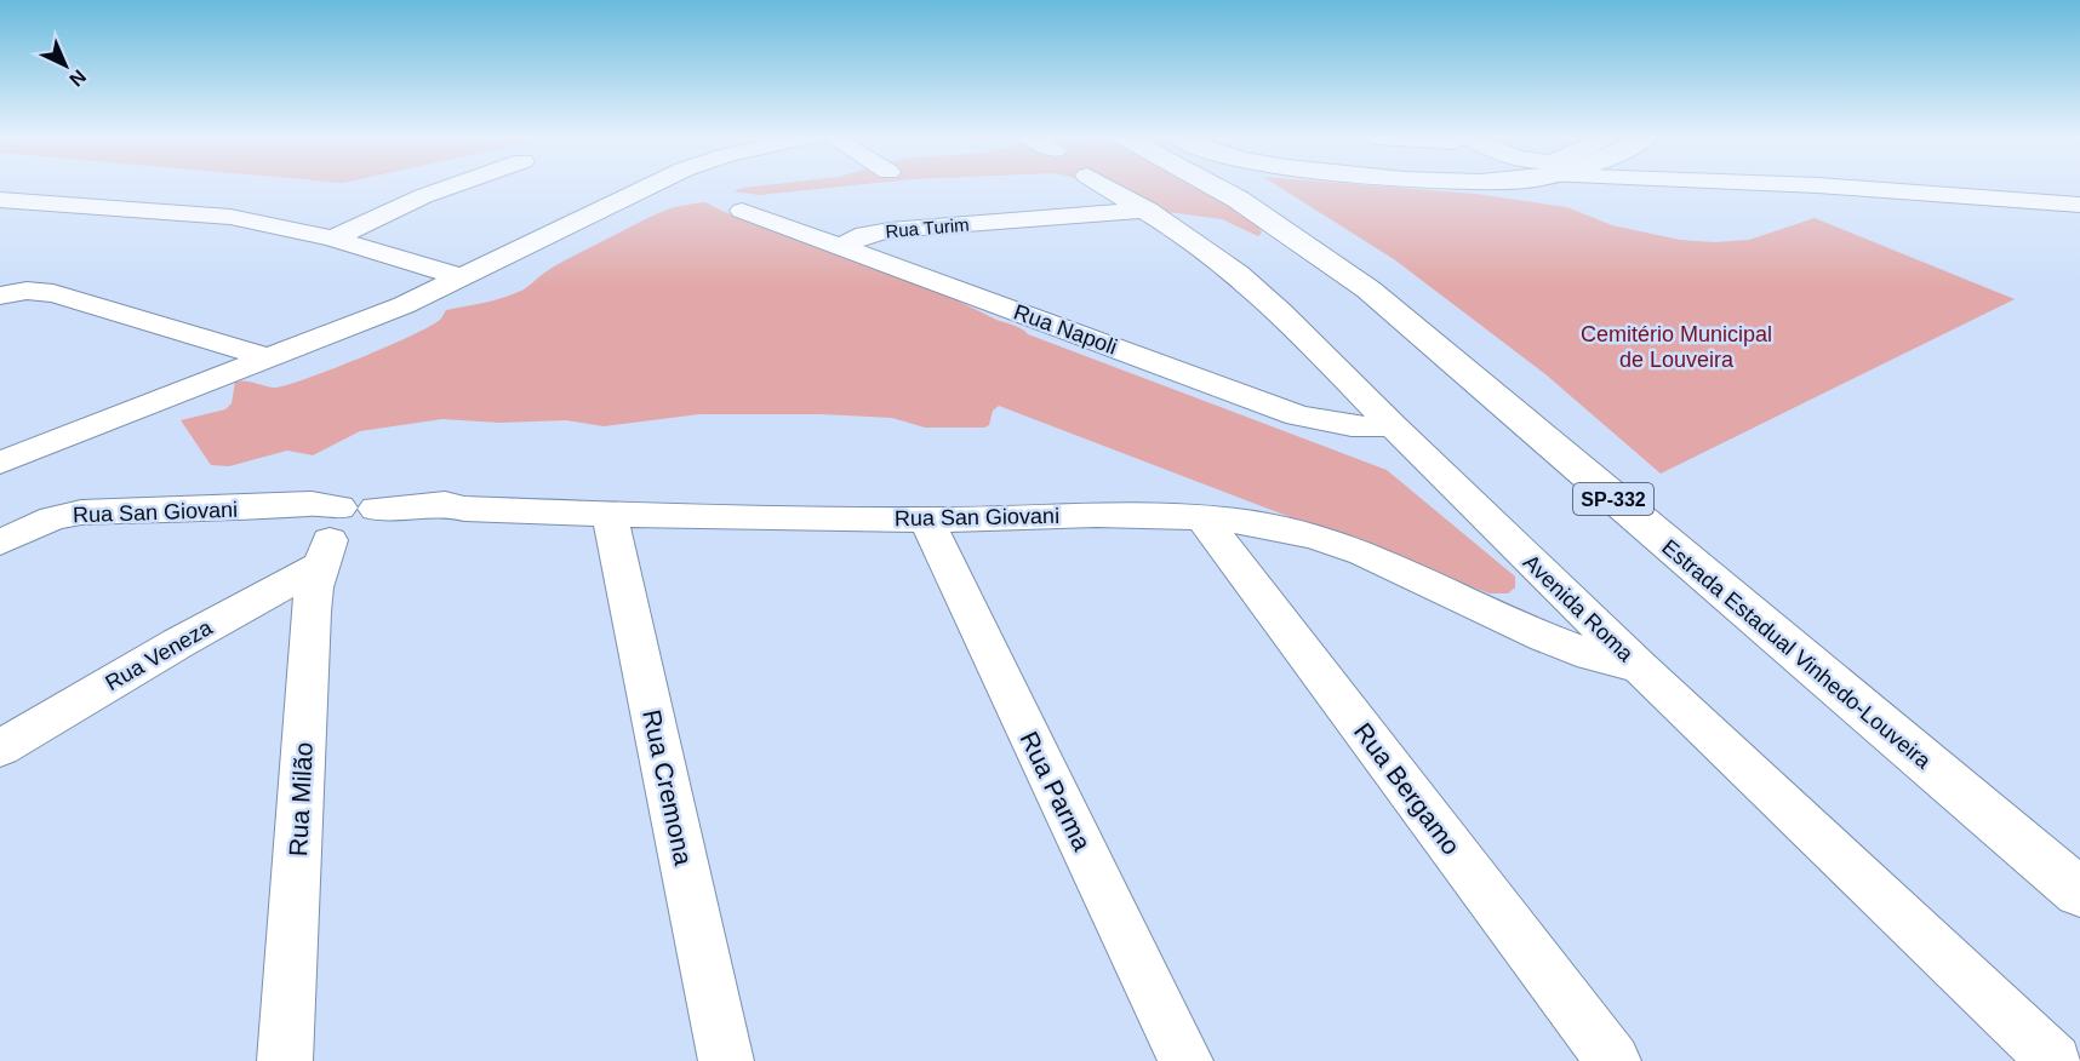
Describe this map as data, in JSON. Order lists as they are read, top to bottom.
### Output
{
  "streets": {
    "main road": ["SP-332", "Estrada Estadual Vinhedo-Louveira"],
    "street": [
      "Rua Turim",
      "Rua Napoli",
      "Rua San Giovani",
      "Avenida Roma",
      "Rua Veneza",
      "Rua Cremona",
      "Rua Bergamo",
      "Rua Parma",
      "Rua Milão"
    ]
  },
  "crossings": [
    ["Rua Turim", "Rua Napoli"],
    ["Rua Turim", "Avenida Roma"],
    ["Rua Napoli", "Avenida Roma"],
    ["Rua San Giovani", "Avenida Roma"],
    ["Rua San Giovani", "Rua Veneza"],
    ["Rua San Giovani", "Rua Cremona"],
    ["Rua San Giovani", "Rua Bergamo"],
    ["Rua San Giovani", "Rua Parma"],
    ["Rua San Giovani", "Rua Milão"],
    ["Rua Veneza", "Rua Milão"]
  ],
  "parks": ["Cemitério Municipal de Louveira"],
  "north": "bottom right"
}
